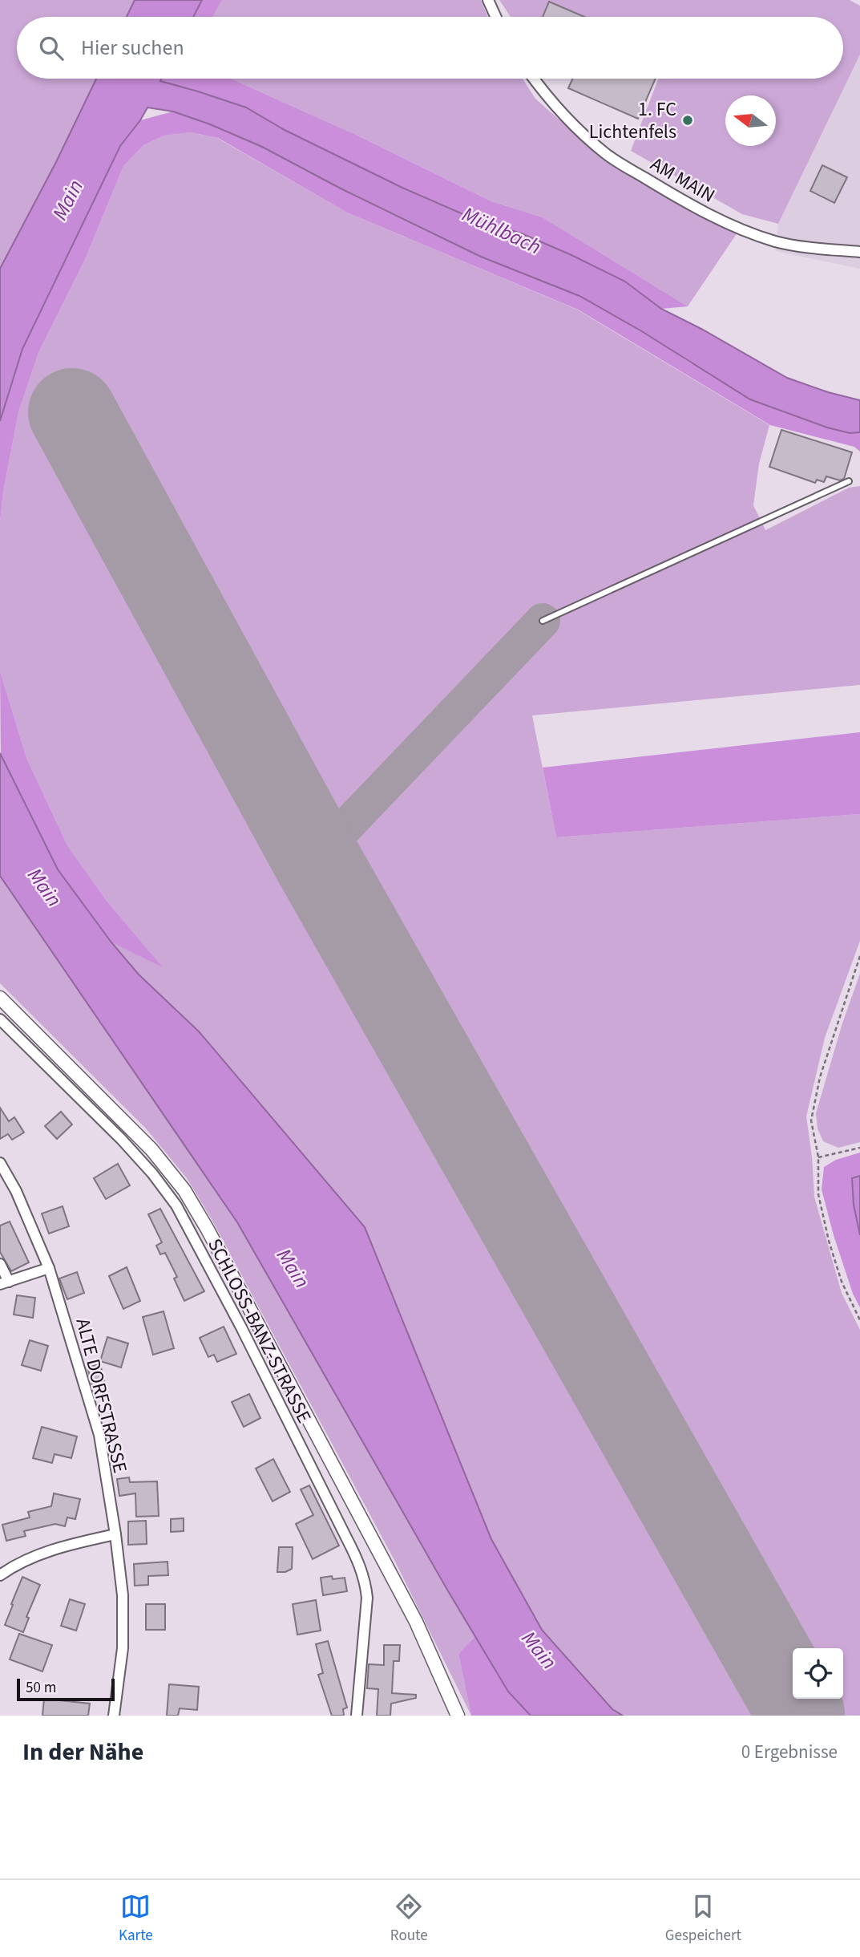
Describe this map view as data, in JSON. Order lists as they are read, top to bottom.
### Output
{
  "streets": {
    "street": ["AM MAIN", "SCHLOSS-BANZ-STRASSE", "ALTE DORFSTRASSE"]
  },
  "water": ["Main", "Mühlbach"],
  "places": ["1. FC Lichtenfels"],
  "scale_bar": "50 m",
  "north": "left",
  "page": {
    "search": "Hier suchen",
    "scale": "50 m",
    "heading": ["In der Nähe", "0 Ergebnisse"],
    "nav": ["Karte", "Route", "Gespeichert"]
  }
}
